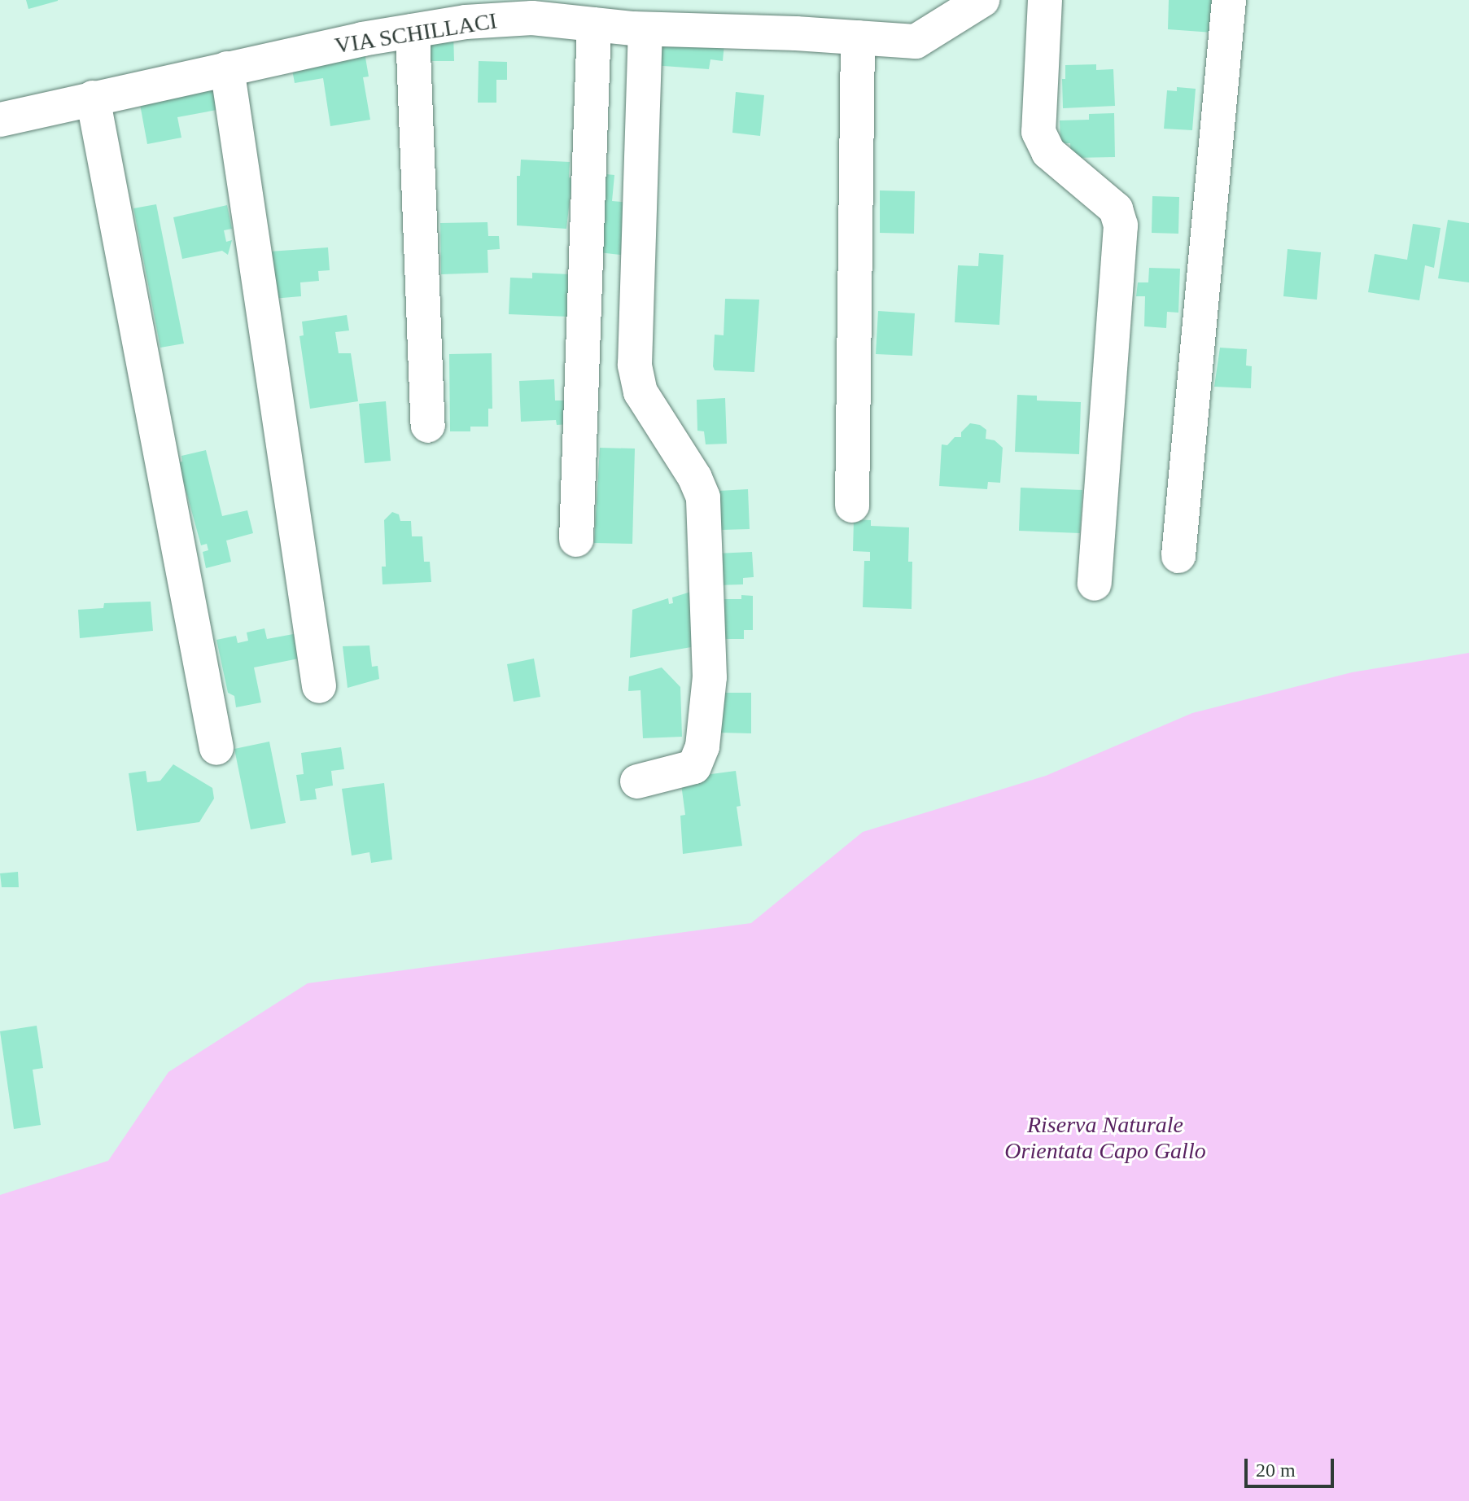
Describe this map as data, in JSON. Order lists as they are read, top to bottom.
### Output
{
  "streets": {
    "street": ["VIA SCHILLACI"]
  },
  "parks": ["Riserva Naturale Orientata Capo Gallo"],
  "scale_bar": "20 m"
}
